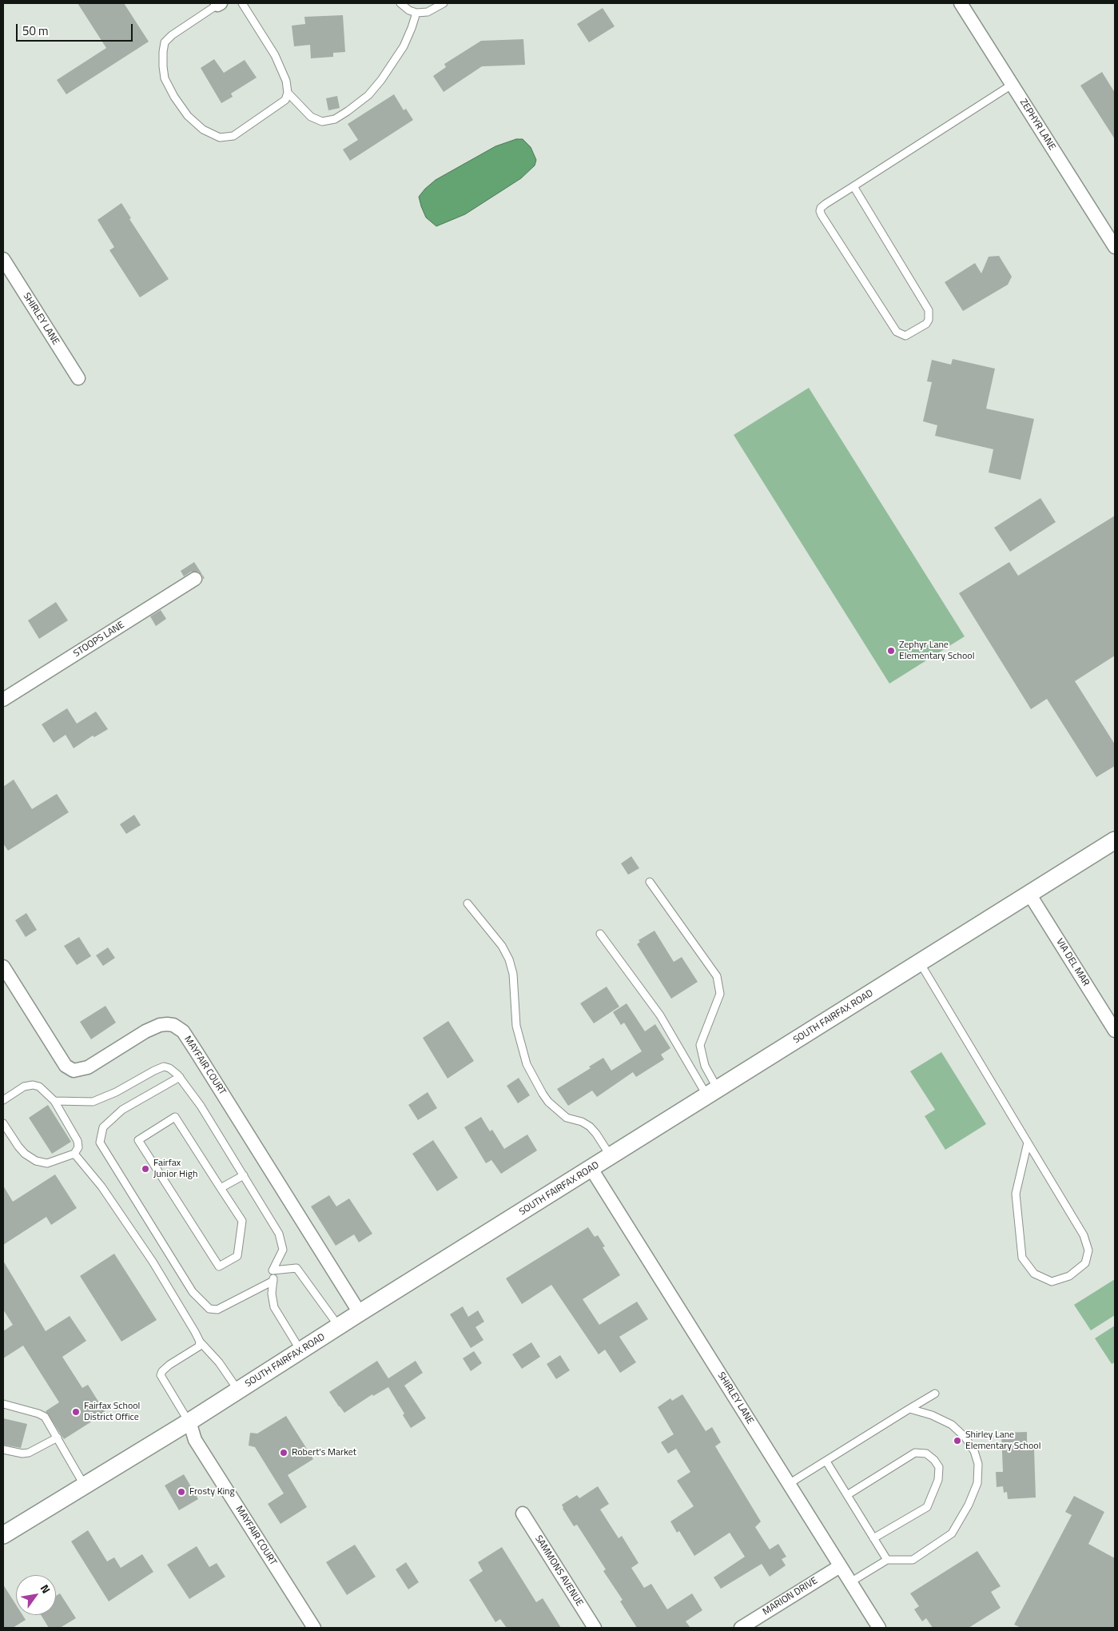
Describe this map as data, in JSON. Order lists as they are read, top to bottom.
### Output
{
  "streets": {
    "street": [
      "ZEPHYR LANE",
      "SHIRLEY LANE",
      "STOOPS LANE",
      "VIA DEL MAR",
      "SOUTH FAIRFAX ROAD",
      "MAYFAIR COURT",
      "SAMMONS AVENUE",
      "MARION DRIVE"
    ]
  },
  "crossings": [
    ["SHIRLEY LANE", "SOUTH FAIRFAX ROAD"],
    ["SHIRLEY LANE", "MARION DRIVE"],
    ["VIA DEL MAR", "SOUTH FAIRFAX ROAD"],
    ["SOUTH FAIRFAX ROAD", "MAYFAIR COURT"]
  ],
  "places": [
    "Zephyr Lane Elementary School",
    "Fairfax Junior High",
    "Fairfax School District Office",
    "Shirley Lane Elementary School",
    "Robert's Market",
    "Frosty King"
  ],
  "scale_bar": "50 m",
  "north": "top right"
}
